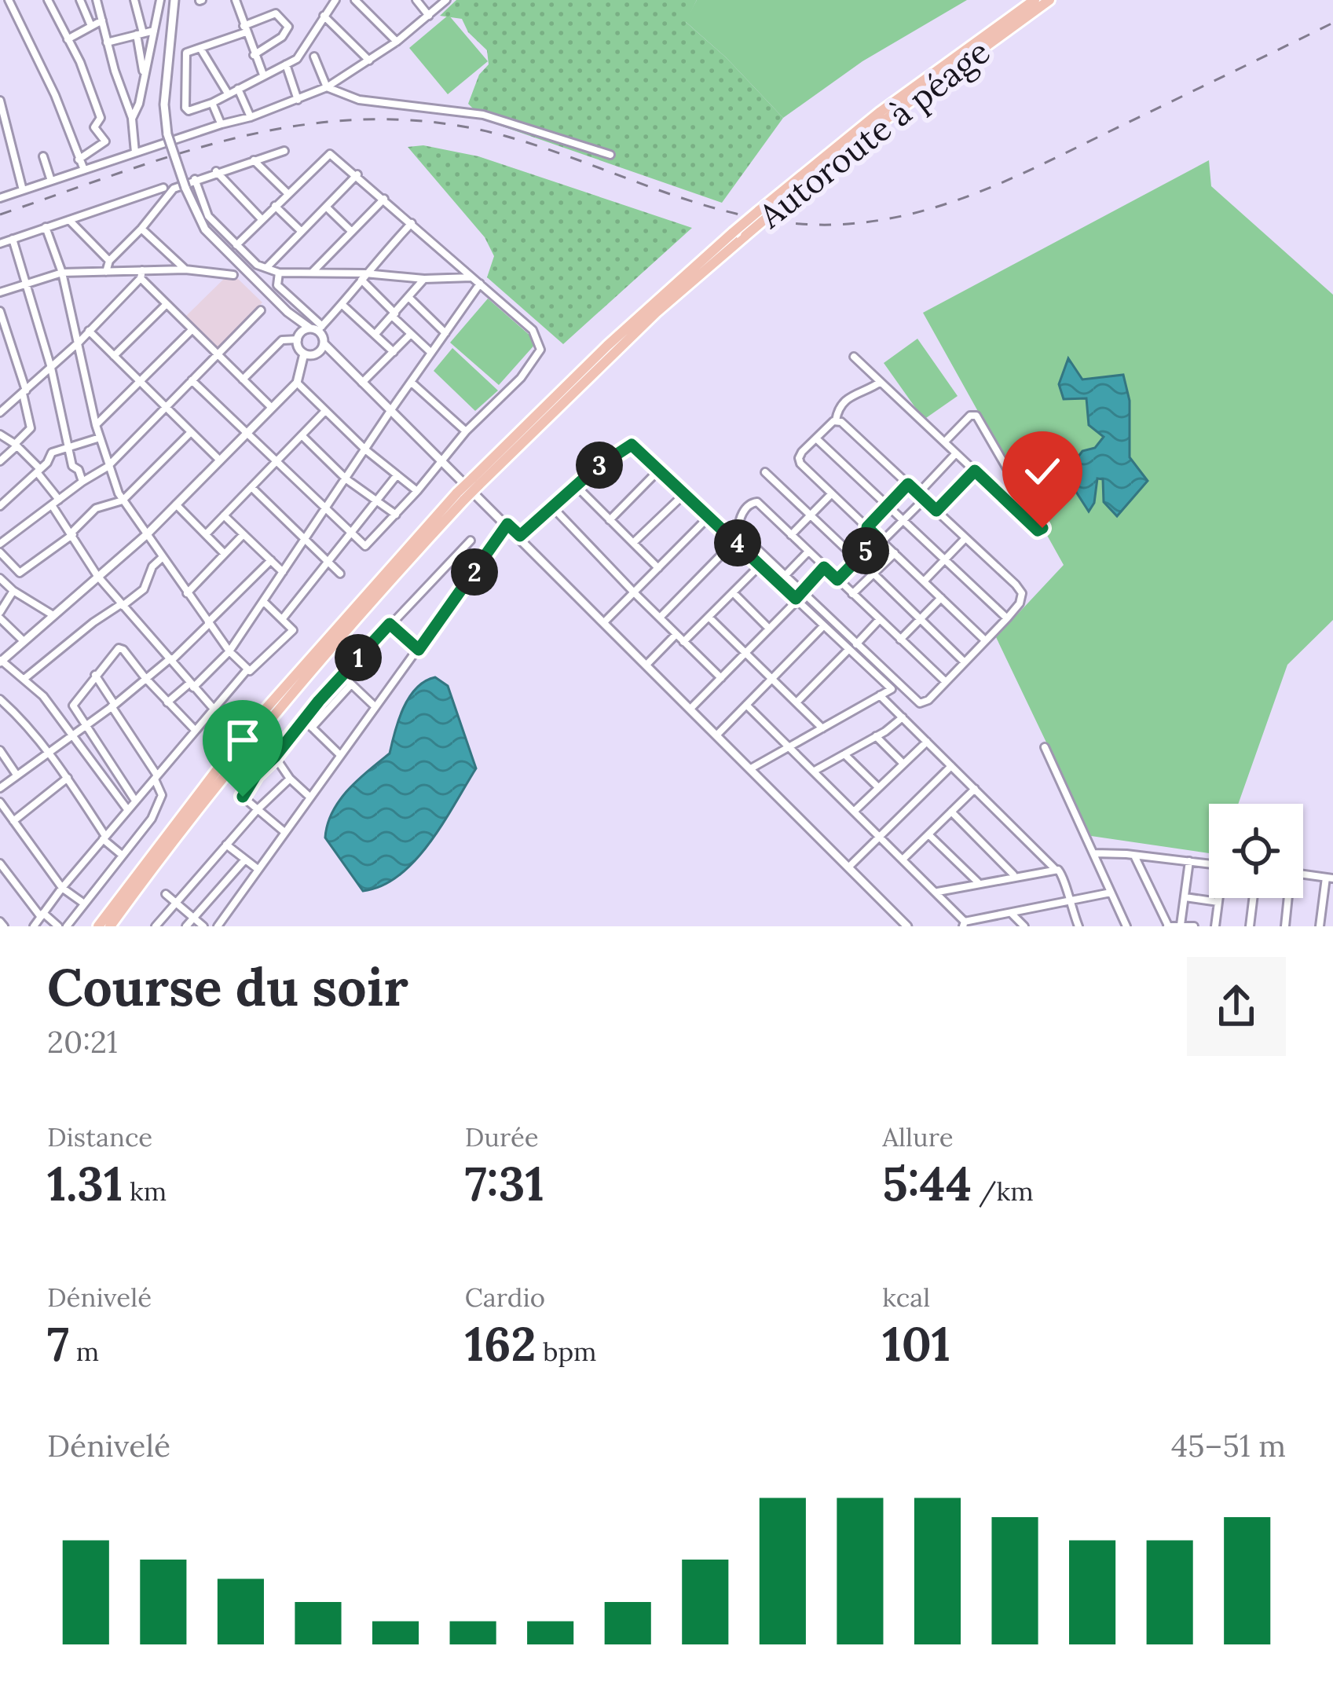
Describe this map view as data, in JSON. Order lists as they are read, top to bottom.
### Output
{
  "streets": {
    "highway": ["Autoroute à péage"]
  },
  "page": {
    "pins": [
      "3",
      "4",
      "5",
      "2",
      "1"
    ],
    "heading": ["Course du soir", "20:21"],
    "stats": [
      ["Distance", "1.31 km"],
      ["Durée", "7:31"],
      ["Allure", "5:44 /km"],
      ["Dénivelé", "7 m"],
      ["Cardio", "162 bpm"],
      ["kcal", "101"]
    ],
    "chart": ["Dénivelé", "45–51 m"]
  }
}
